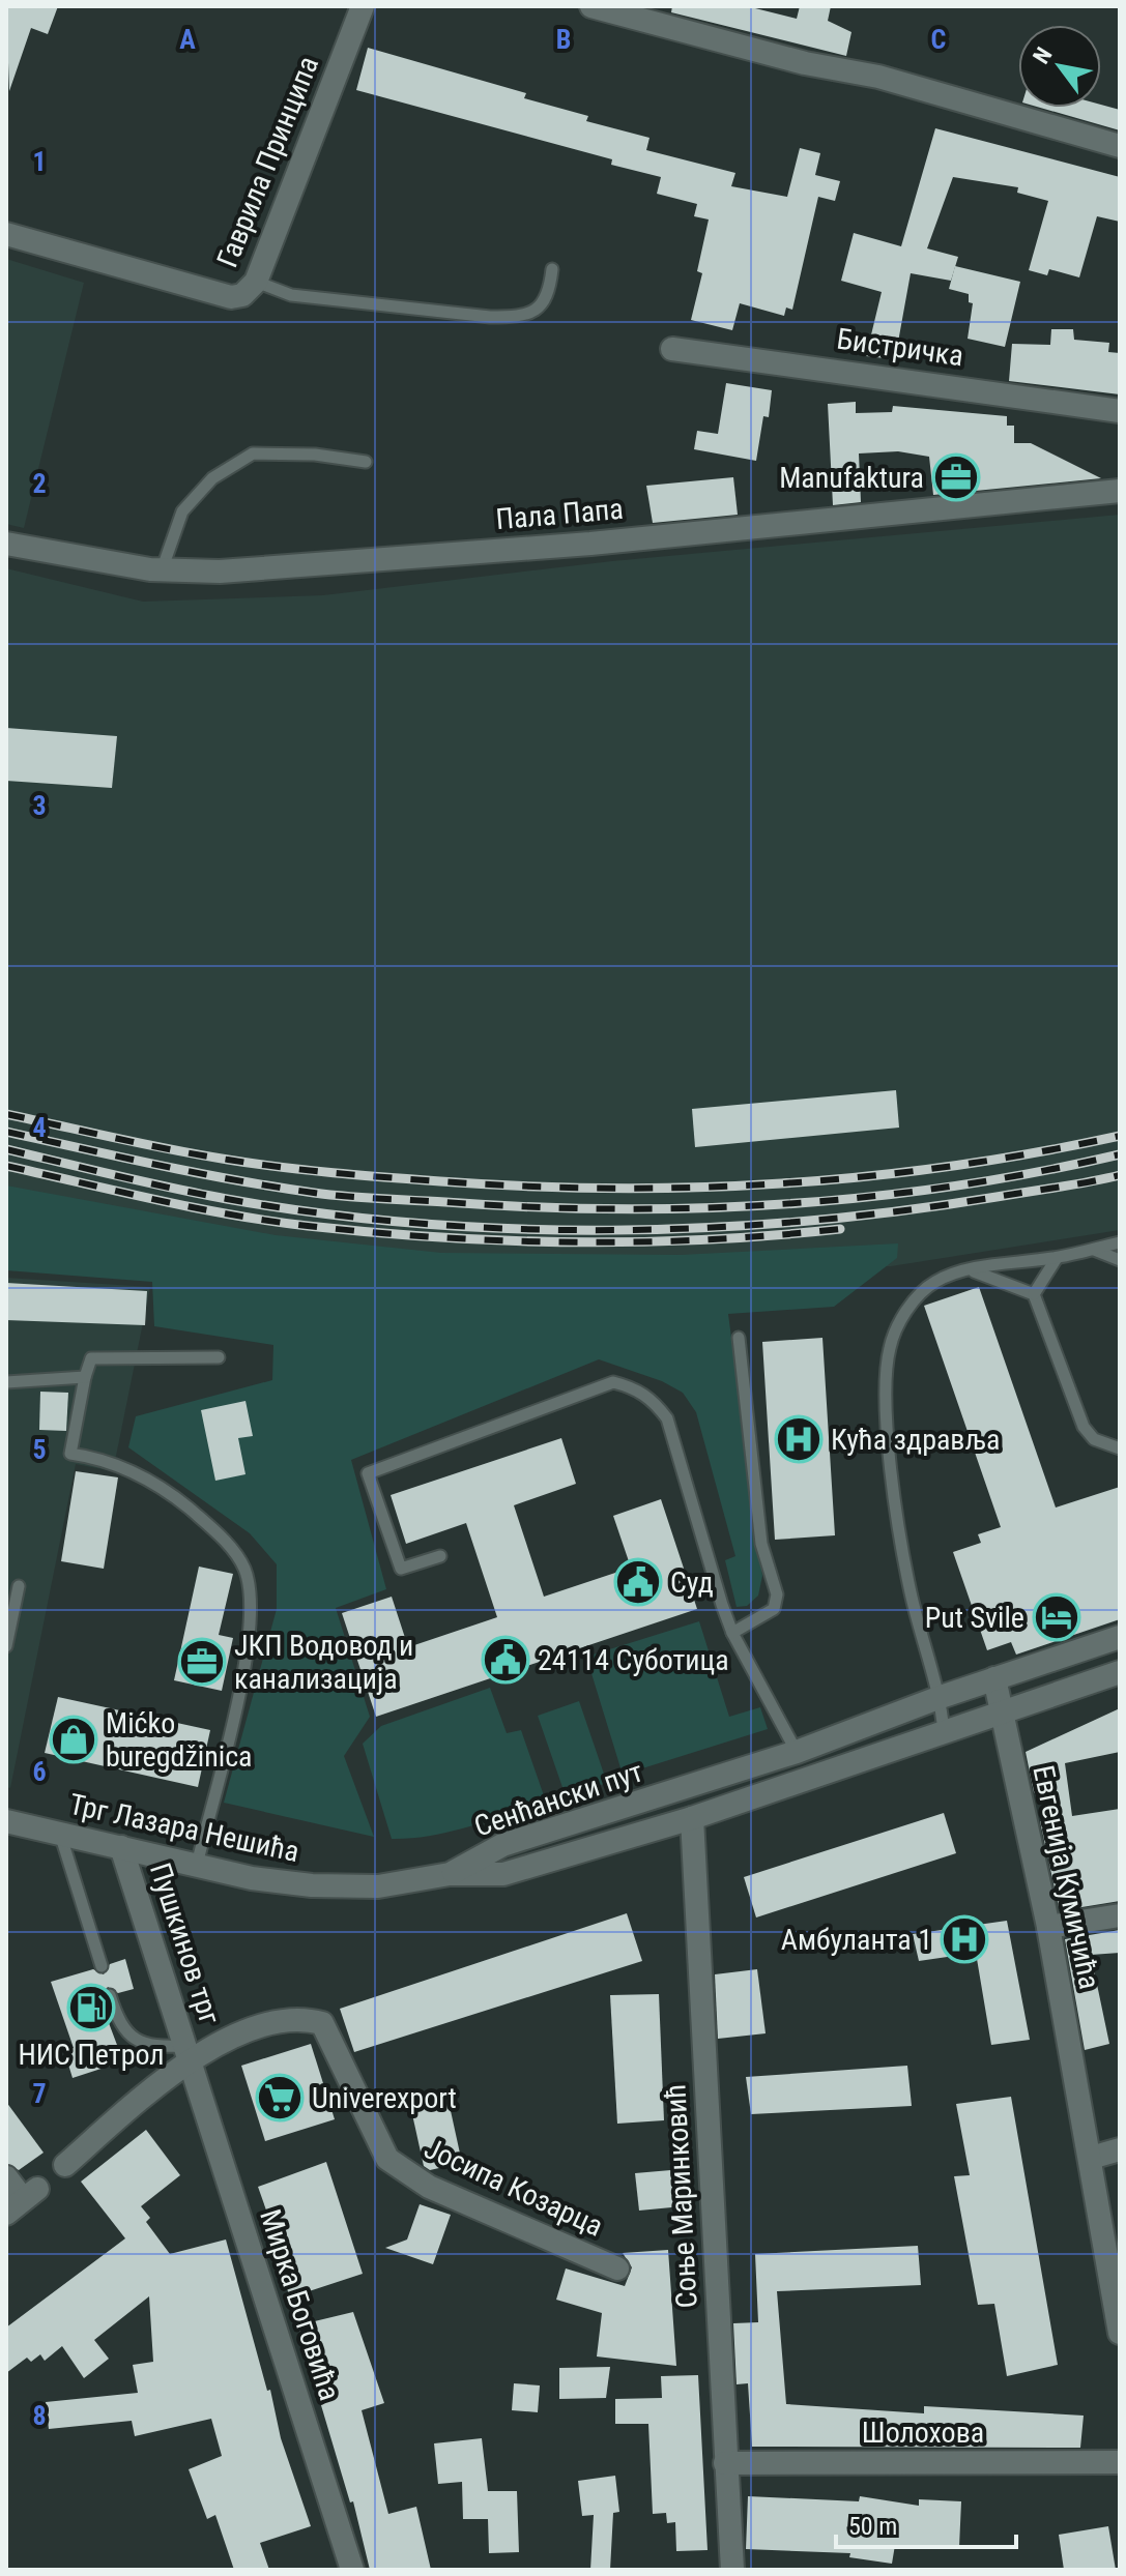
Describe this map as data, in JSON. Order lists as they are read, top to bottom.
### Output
{
  "streets": {
    "street": [
      "Гаврила Принципа",
      "Бистричка",
      "Пала Папа",
      "Сенћански пут",
      "Трг Лазара Нешића",
      "Евгенија Кумичића",
      "Пушкинов трг",
      "Јосипа Козарца",
      "Соње Маринковић",
      "Мирка Боговића",
      "Шолохова"
    ]
  },
  "crossings": [
    ["Сенћански пут", "Трг Лазара Нешића"],
    ["Сенћански пут", "Евгенија Кумичића"],
    ["Сенћански пут", "Соње Маринковић"],
    ["Трг Лазара Нешића", "Пушкинов трг"],
    ["Пушкинов трг", "Јосипа Козарца"],
    ["Пушкинов трг", "Мирка Боговића"],
    ["Соње Маринковић", "Шолохова"]
  ],
  "places": {
    "office": ["Manufaktura", "ЈКП Водовод и канализација"],
    "hospital": ["Кућа здравља", "Амбуланта 1"],
    "public building": ["Суд", "24114 Суботица"],
    "hotel": ["Put Svile"],
    "shop": ["Mićko buregdžinica"],
    "fuel station": ["НИС Петрол"],
    "supermarket": ["Univerexport"]
  },
  "scale_bar": "50 m",
  "north": "top left",
  "grid": {
    "columns": ["A", "B", "C"],
    "rows": [
      "1",
      "2",
      "3",
      "4",
      "5",
      "6",
      "7",
      "8"
    ]
  }
}
